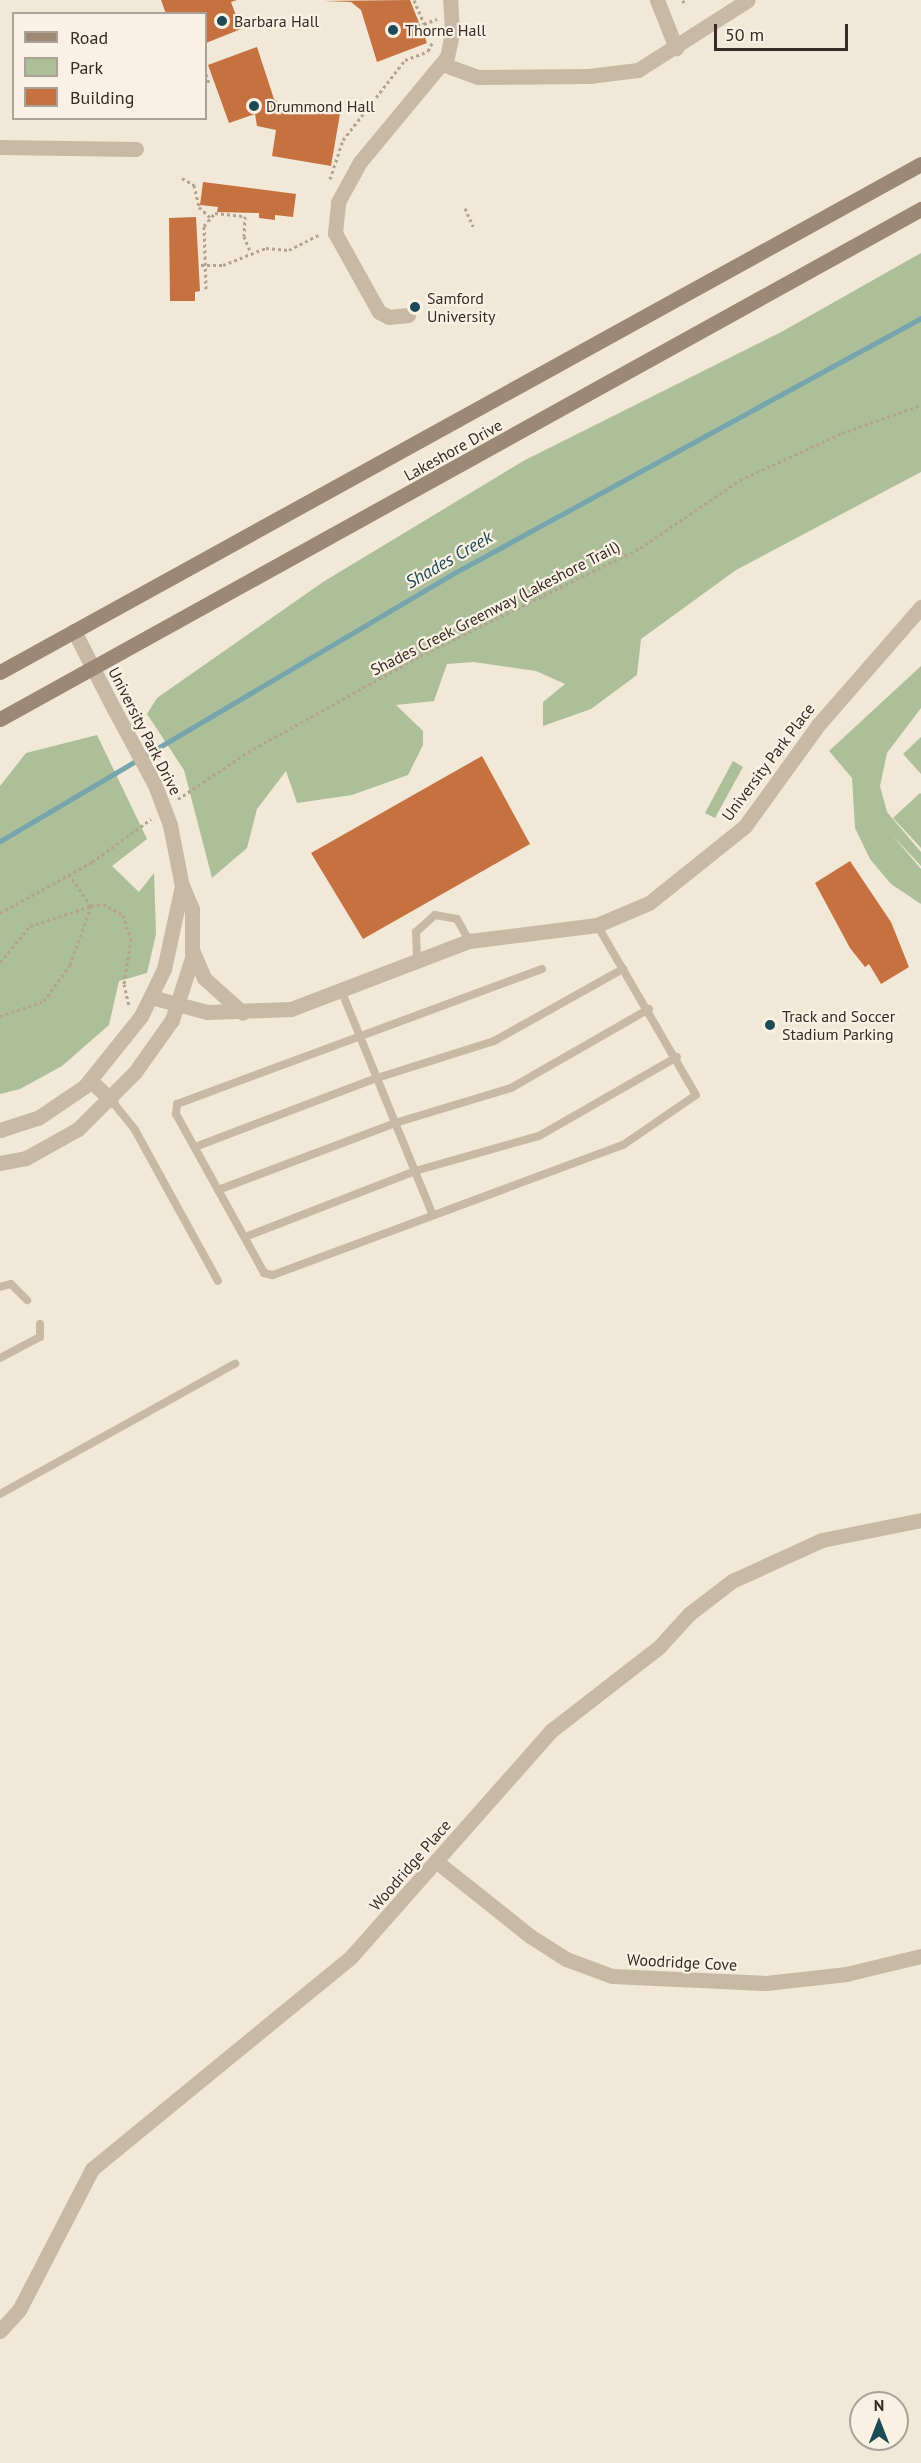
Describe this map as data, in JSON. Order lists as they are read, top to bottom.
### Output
{
  "streets": {
    "main road": ["Lakeshore Drive"],
    "street": [
      "University Park Drive",
      "University Park Place",
      "Woodridge Place",
      "Woodridge Cove"
    ],
    "path": ["Shades Creek Greenway (Lakeshore Trail)"]
  },
  "crossings": [
    ["Lakeshore Drive", "University Park Drive"],
    ["University Park Drive", "University Park Place"],
    ["Woodridge Place", "Woodridge Cove"]
  ],
  "water": ["Shades Creek"],
  "places": [
    "Barbara Hall",
    "Thorne Hall",
    "Drummond Hall",
    "Samford University",
    "Track and Soccer Stadium Parking"
  ],
  "legend": ["Road", "Park", "Building"],
  "scale_bar": "50 m",
  "north": "top"
}
